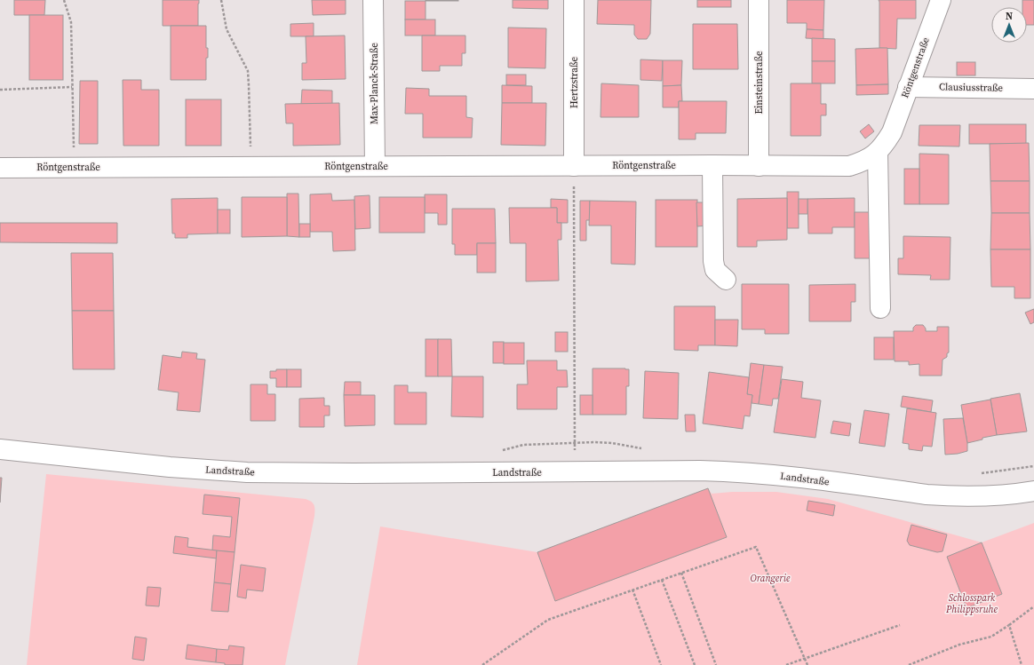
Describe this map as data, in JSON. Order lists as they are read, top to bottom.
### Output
{
  "streets": {
    "street": [
      "Röntgenstraße",
      "Hertzstraße",
      "Einsteinstraße",
      "Max-Planck-Straße",
      "Clausiusstraße",
      "Landstraße"
    ]
  },
  "crossings": [
    ["Röntgenstraße", "Hertzstraße"],
    ["Röntgenstraße", "Einsteinstraße"],
    ["Röntgenstraße", "Max-Planck-Straße"],
    ["Röntgenstraße", "Clausiusstraße"]
  ],
  "parks": ["Orangerie", "Schlosspark Philippsruhe"],
  "north": "top"
}
